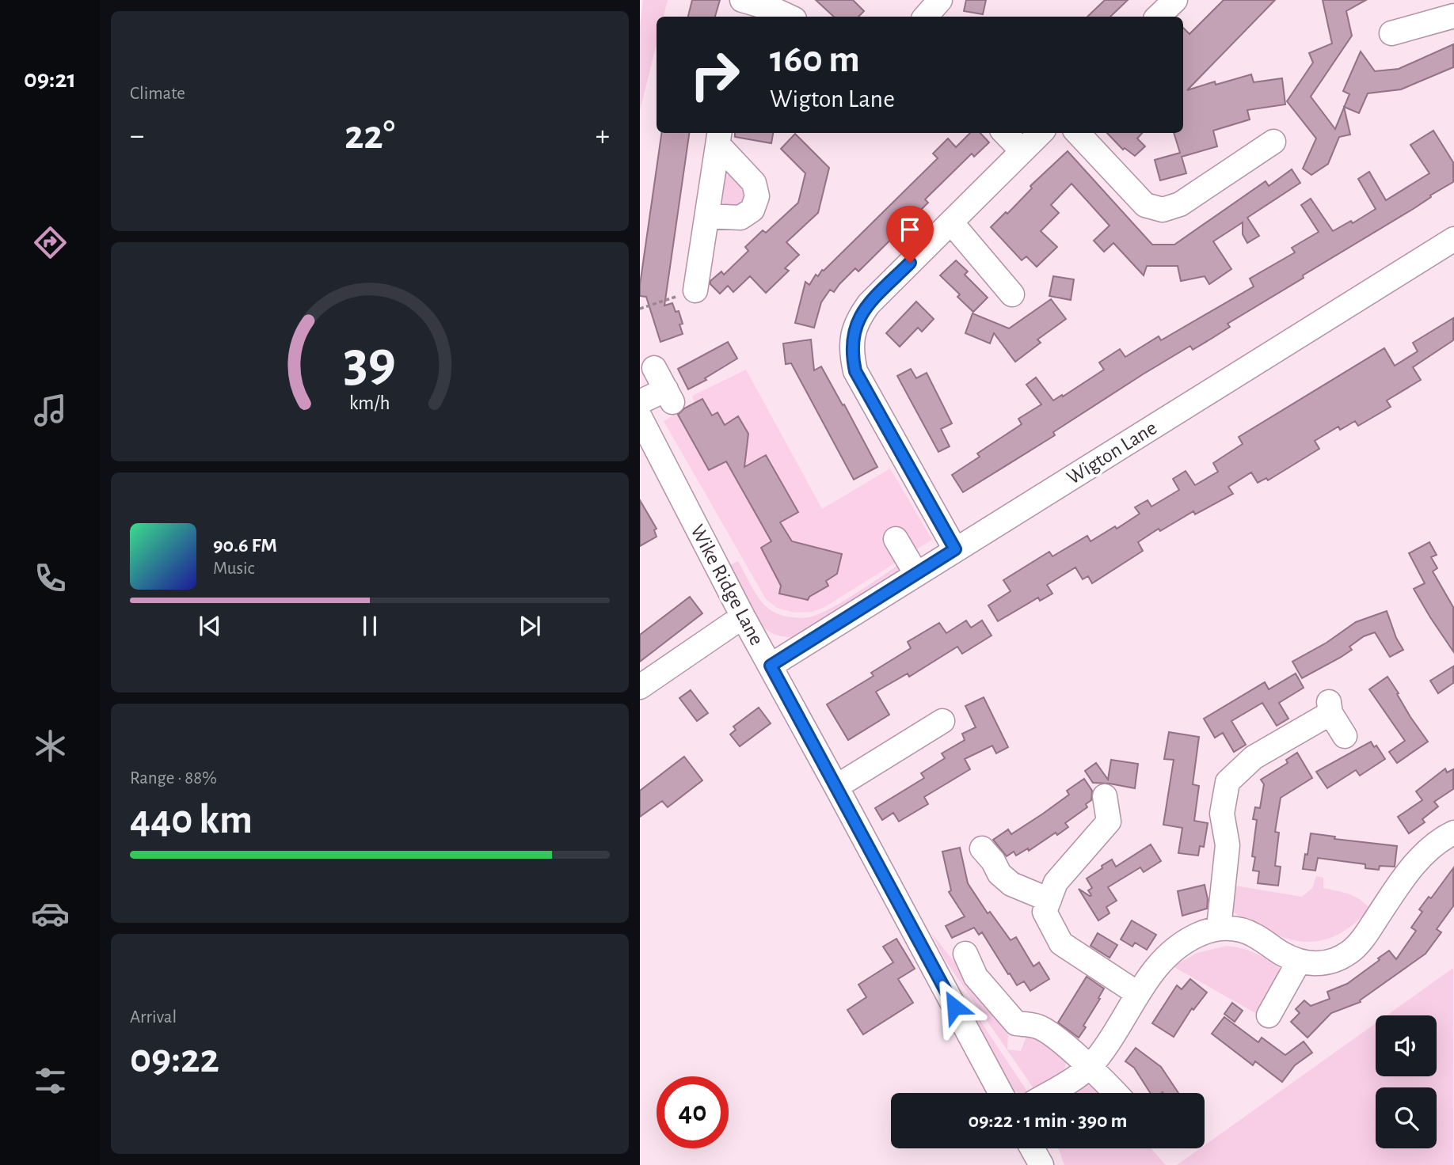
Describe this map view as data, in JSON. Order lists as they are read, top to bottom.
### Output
{
  "streets": {
    "street": ["Wigton Lane", "Wike Ridge Lane"]
  },
  "crossings": [
    ["Wigton Lane", "Wike Ridge Lane"]
  ],
  "page": {
    "tabs": "09:21",
    "tile": [
      "Climate",
      ["Range · 88%", "440 km"],
      ["Arrival", "09:22"]
    ],
    "turn": ["160 m", "Wigton Lane"],
    "heat": ["−", "22°", "+"],
    "song": ["90.6 FM", "Music"],
    "limit": "40",
    "trip": "09:22 · 1 min · 390 m",
    "gauge": ["39", "km/h"]
  }
}
